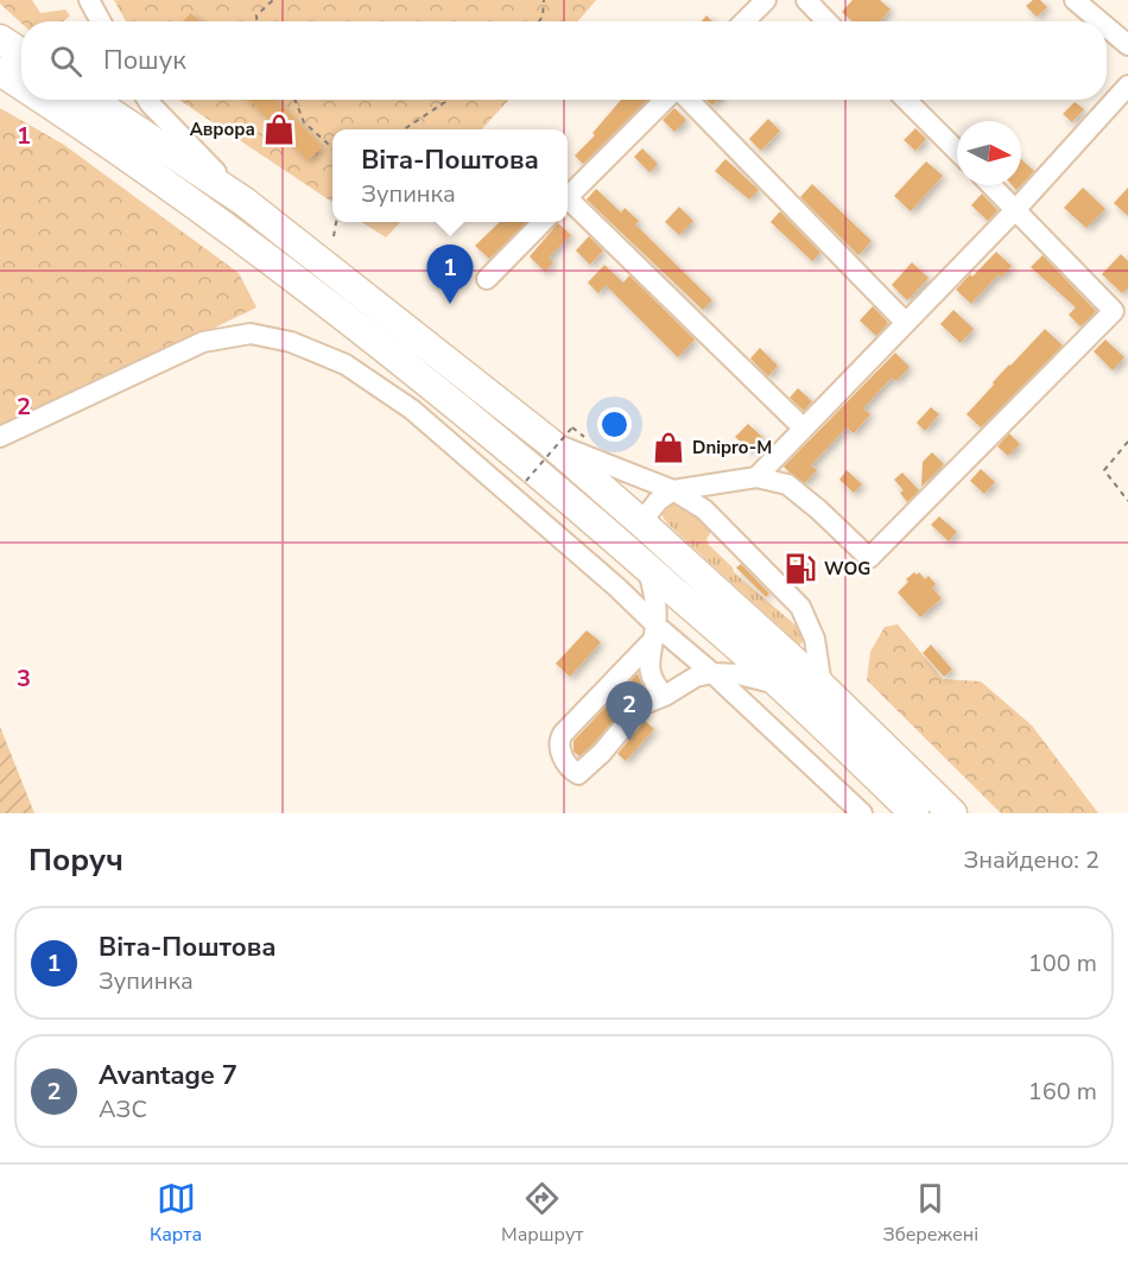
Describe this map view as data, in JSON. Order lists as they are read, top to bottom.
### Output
{
  "places": {
    "shop": ["Аврора", "Dnipro-M"],
    "fuel station": ["WOG"]
  },
  "north": "right",
  "page": {
    "search": "Пошук",
    "popup": ["Віта-Поштова", "Зупинка"],
    "pins": ["1", "2"],
    "heading": ["Поруч", "Знайдено: 2"],
    "list": [
      {
        "mark": "1",
        "name": "Віта-Поштова",
        "note": "Зупинка",
        "value": "100 m"
      },
      {
        "mark": "2",
        "name": "Avantage 7",
        "note": "АЗС",
        "value": "160 m"
      }
    ],
    "nav": ["Карта", "Маршрут", "Збережені"]
  },
  "grid": {
    "rows": ["1", "2", "3"]
  }
}
